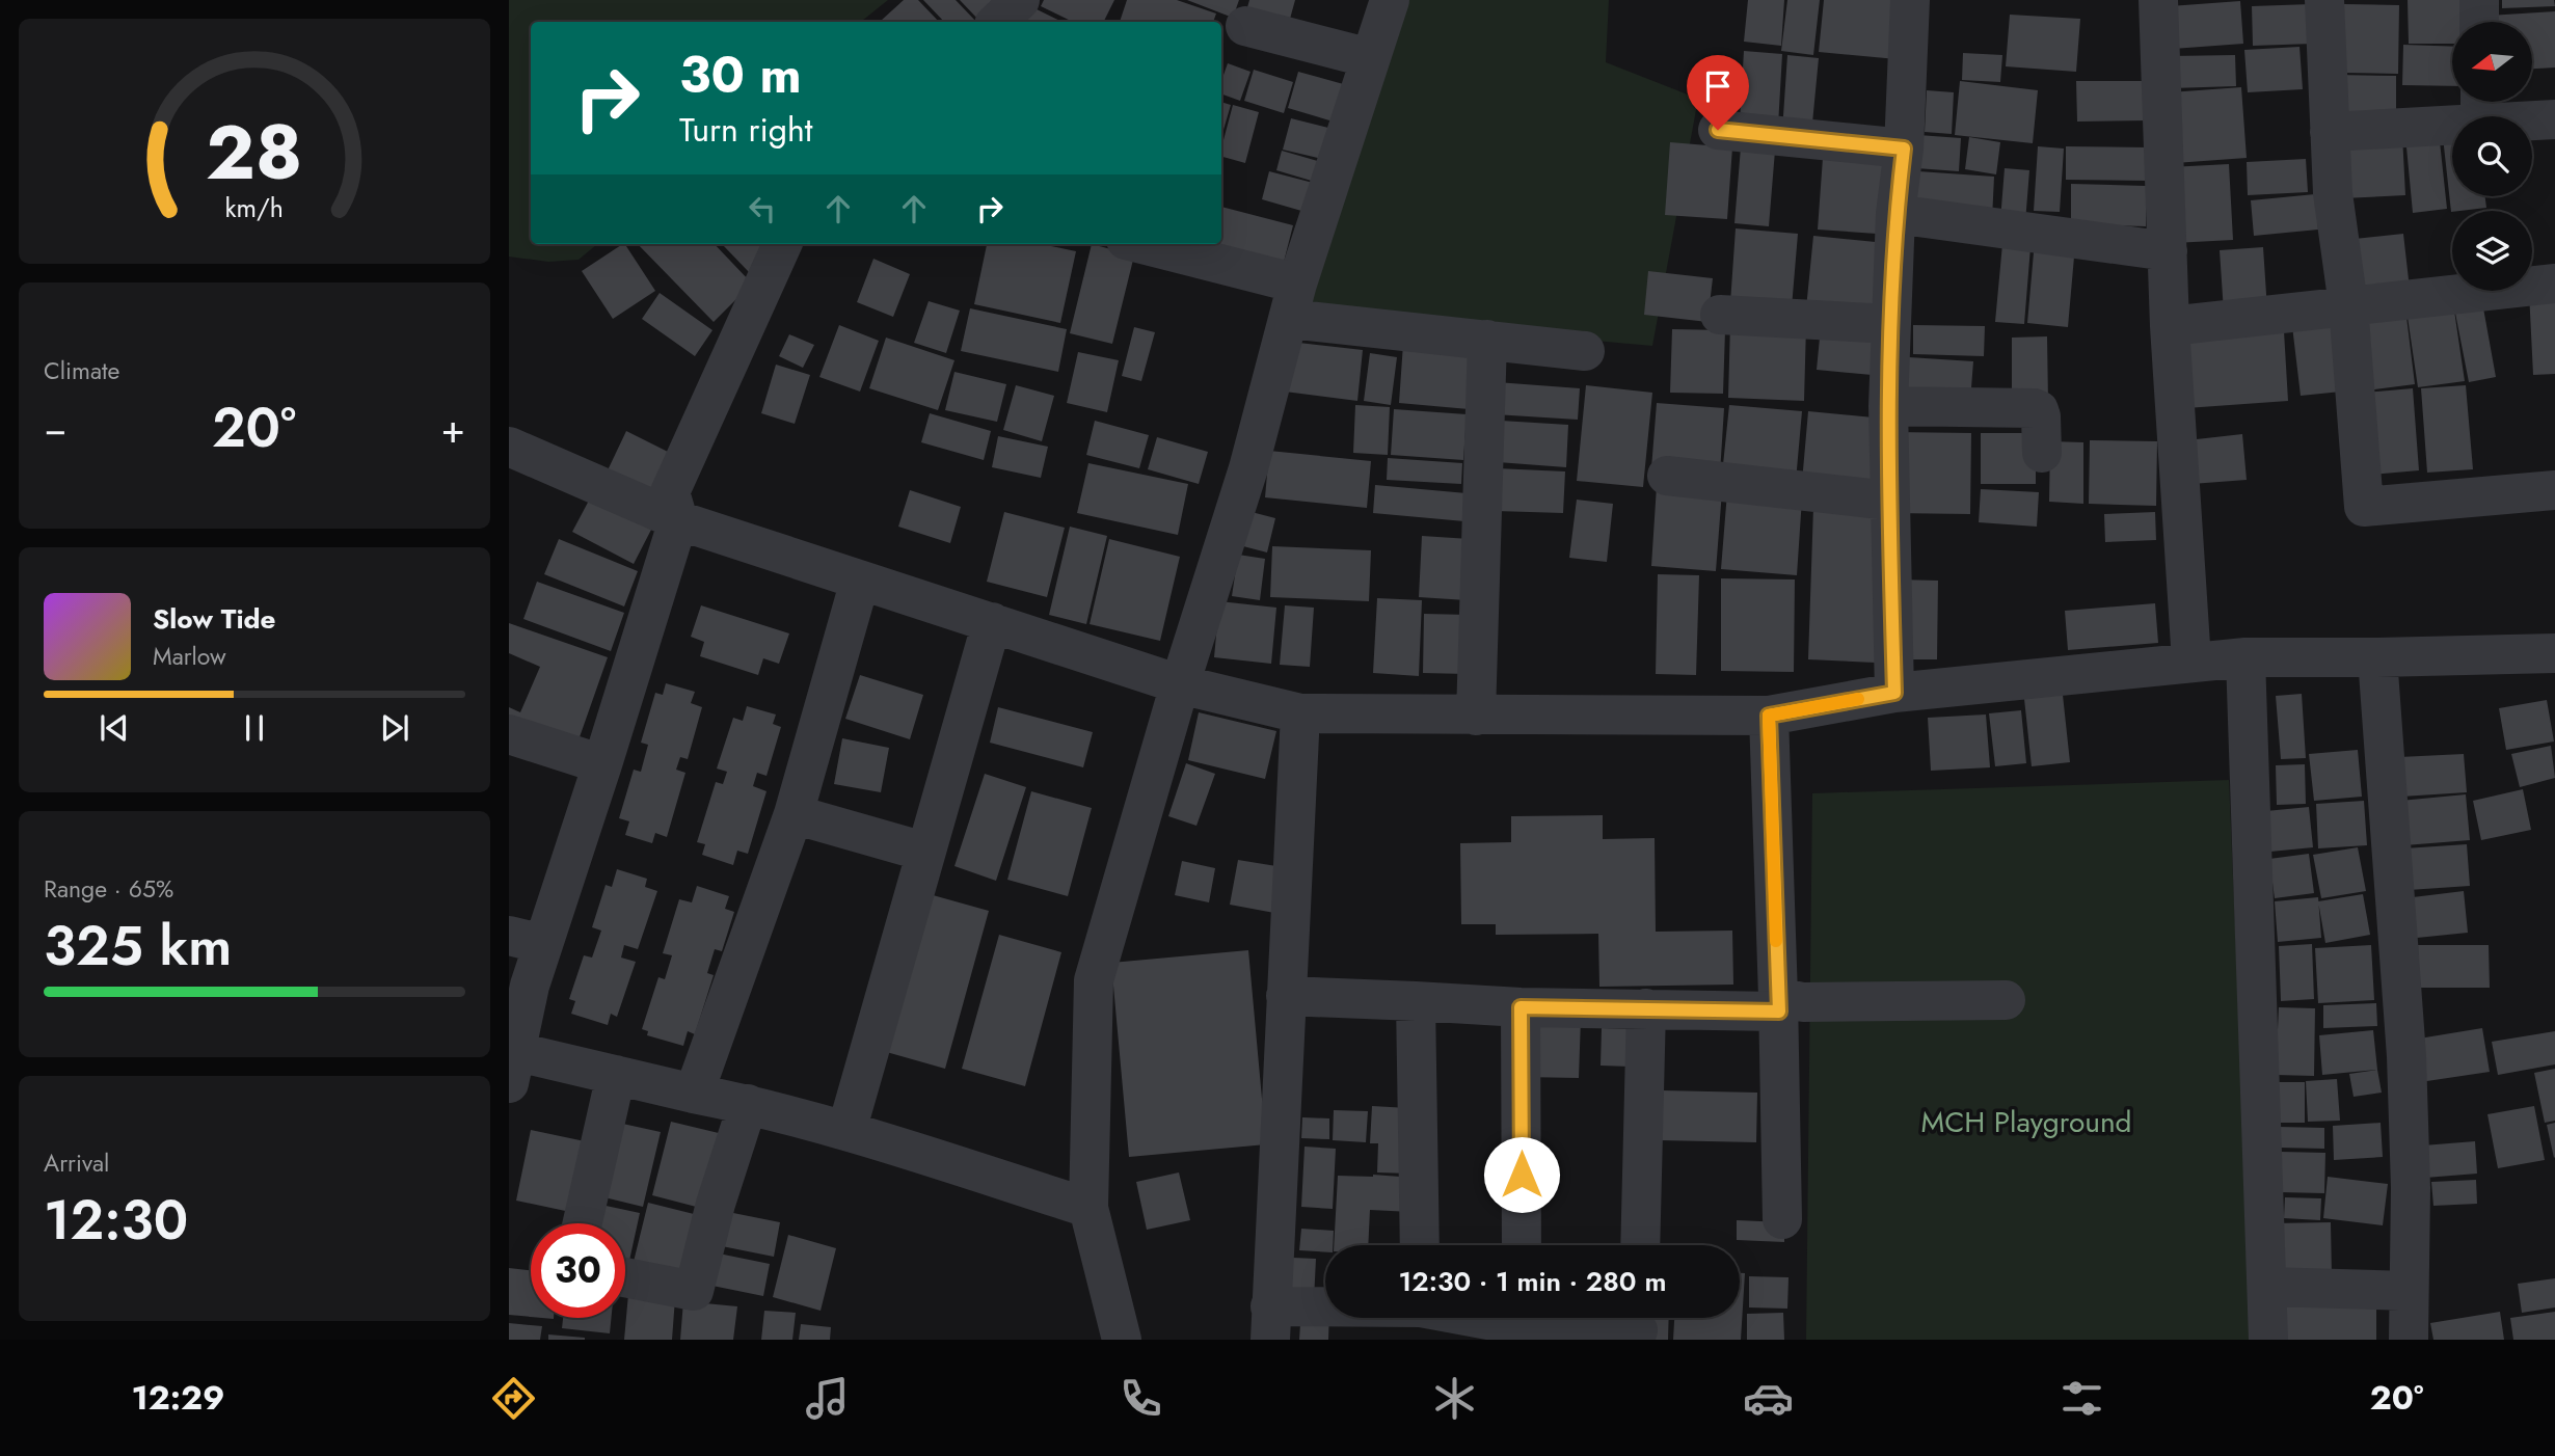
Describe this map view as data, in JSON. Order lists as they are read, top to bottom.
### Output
{
  "parks": ["MCH Playground"],
  "north": "left",
  "page": {
    "turn": ["30 m", "Turn right"],
    "tile": [
      "Climate",
      ["Range · 65%", "325 km"],
      ["Arrival", "12:30"]
    ],
    "heat": ["−", "20°", "+"],
    "song": ["Slow Tide", "Marlow"],
    "limit": "30",
    "trip": "12:30 · 1 min · 280 m",
    "tabs": ["12:29", "20°"],
    "gauge": ["28", "km/h"]
  }
}
